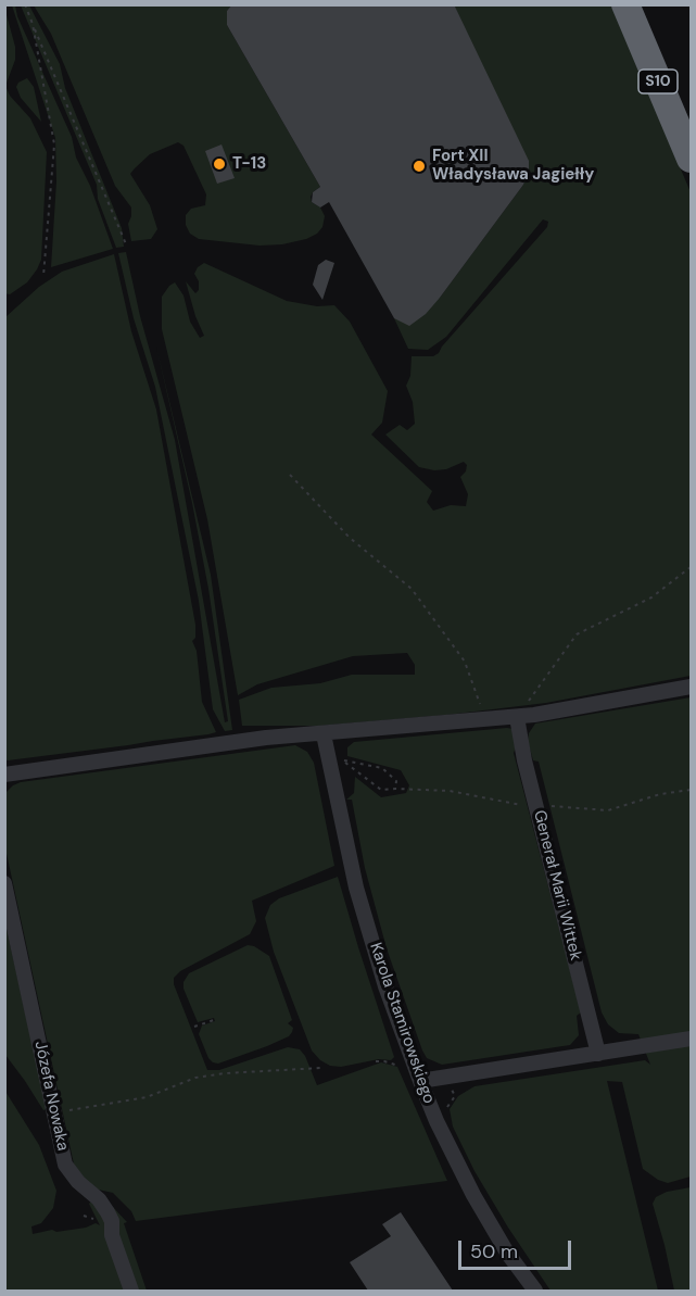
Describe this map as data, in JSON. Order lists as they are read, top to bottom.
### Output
{
  "streets": {
    "highway": ["S10"],
    "street": ["Generał Marii Wittek", "Karola Stamirowskiego", "Józefa Nowaka"]
  },
  "places": ["T-13", "Fort XII Władysława Jagiełły"],
  "scale_bar": "50 m"
}
